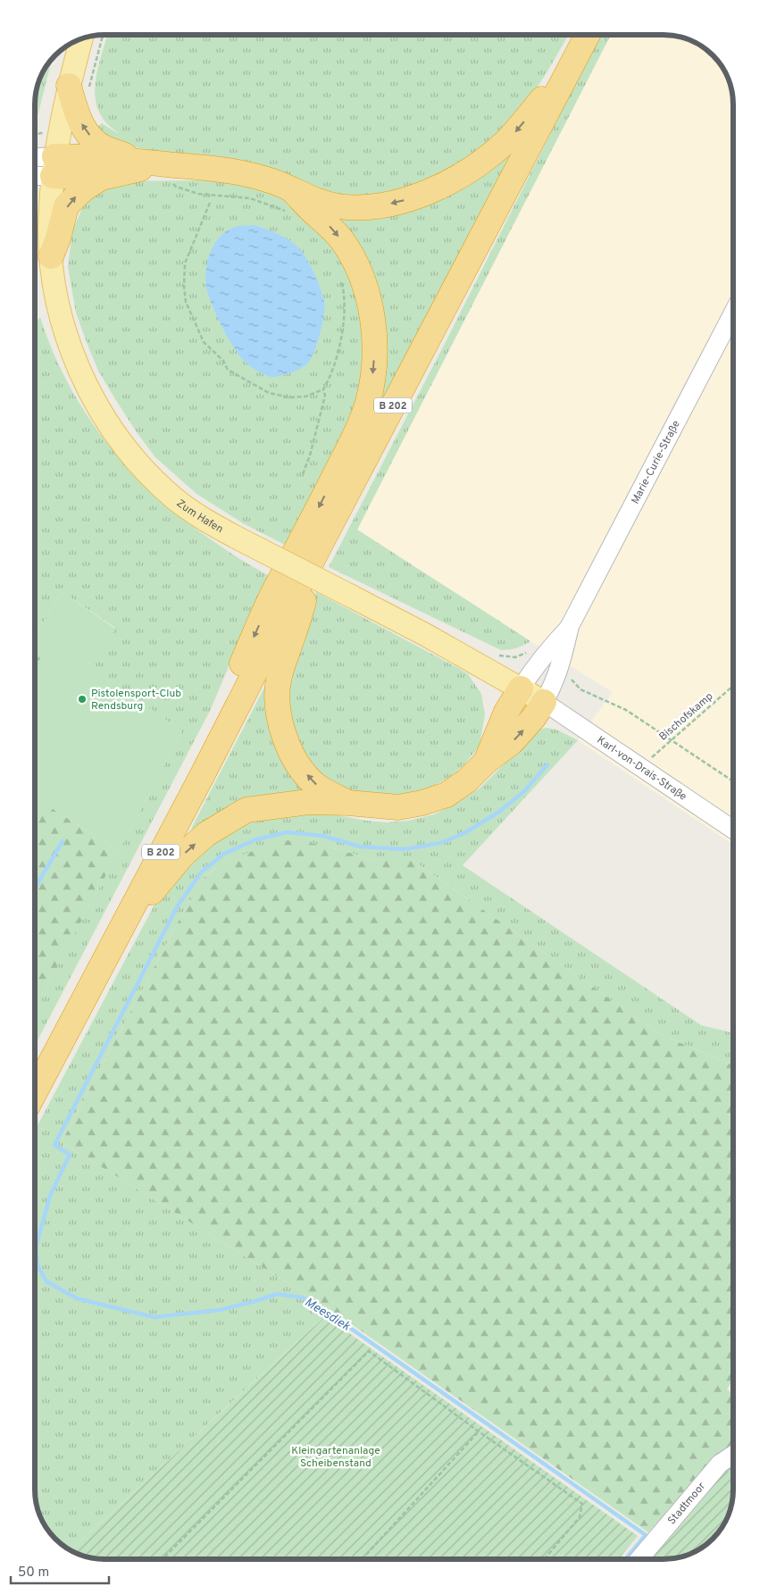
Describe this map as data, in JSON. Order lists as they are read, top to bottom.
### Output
{
  "streets": {
    "highway": ["B 202"],
    "main road": ["Zum Hafen"],
    "street": ["Marie-Curie-Straße", "Karl-von-Drais-Straße", "Stadtmoor"],
    "path": ["Bischofskamp"]
  },
  "crossings": [
    ["Marie-Curie-Straße", "Zum Hafen"],
    ["Marie-Curie-Straße", "Karl-von-Drais-Straße"],
    ["Zum Hafen", "Karl-von-Drais-Straße"],
    ["Bischofskamp", "Karl-von-Drais-Straße"]
  ],
  "water": ["Meesdiek"],
  "parks": ["Kleingartenanlage Scheibenstand"],
  "places": ["Pistolensport-Club Rendsburg"],
  "scale_bar": "50 m"
}
